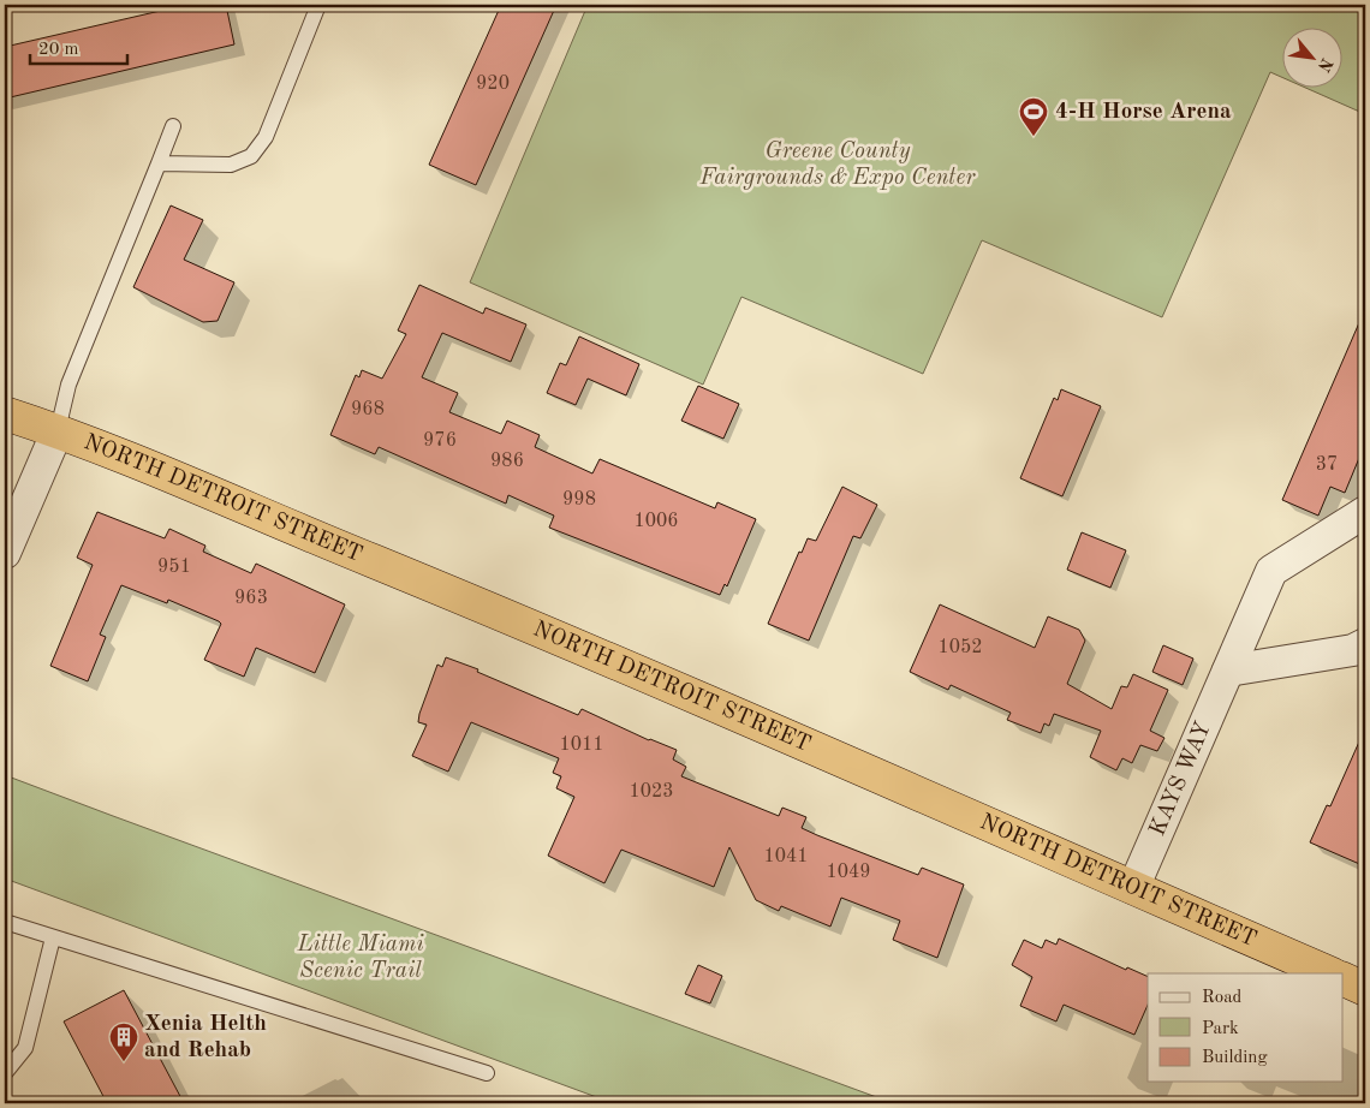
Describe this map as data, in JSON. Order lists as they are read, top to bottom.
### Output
{
  "streets": {
    "highway": ["NORTH DETROIT STREET"],
    "street": ["KAYS WAY"]
  },
  "crossings": [
    ["NORTH DETROIT STREET", "KAYS WAY"]
  ],
  "parks": ["Greene County Fairgrounds & Expo Center", "Little Miami Scenic Trail"],
  "places": {
    "sports": ["4-H Horse Arena"],
    "building": ["Xenia Helth and Rehab"]
  },
  "house_numbers": [
    "920",
    "968",
    "976",
    "986",
    "37",
    "998",
    "1006",
    "951",
    "963",
    "1052",
    "1011",
    "1023",
    "1041",
    "1049"
  ],
  "legend": ["Road", "Park", "Building"],
  "scale_bar": "20 m",
  "north": "bottom right"
}
